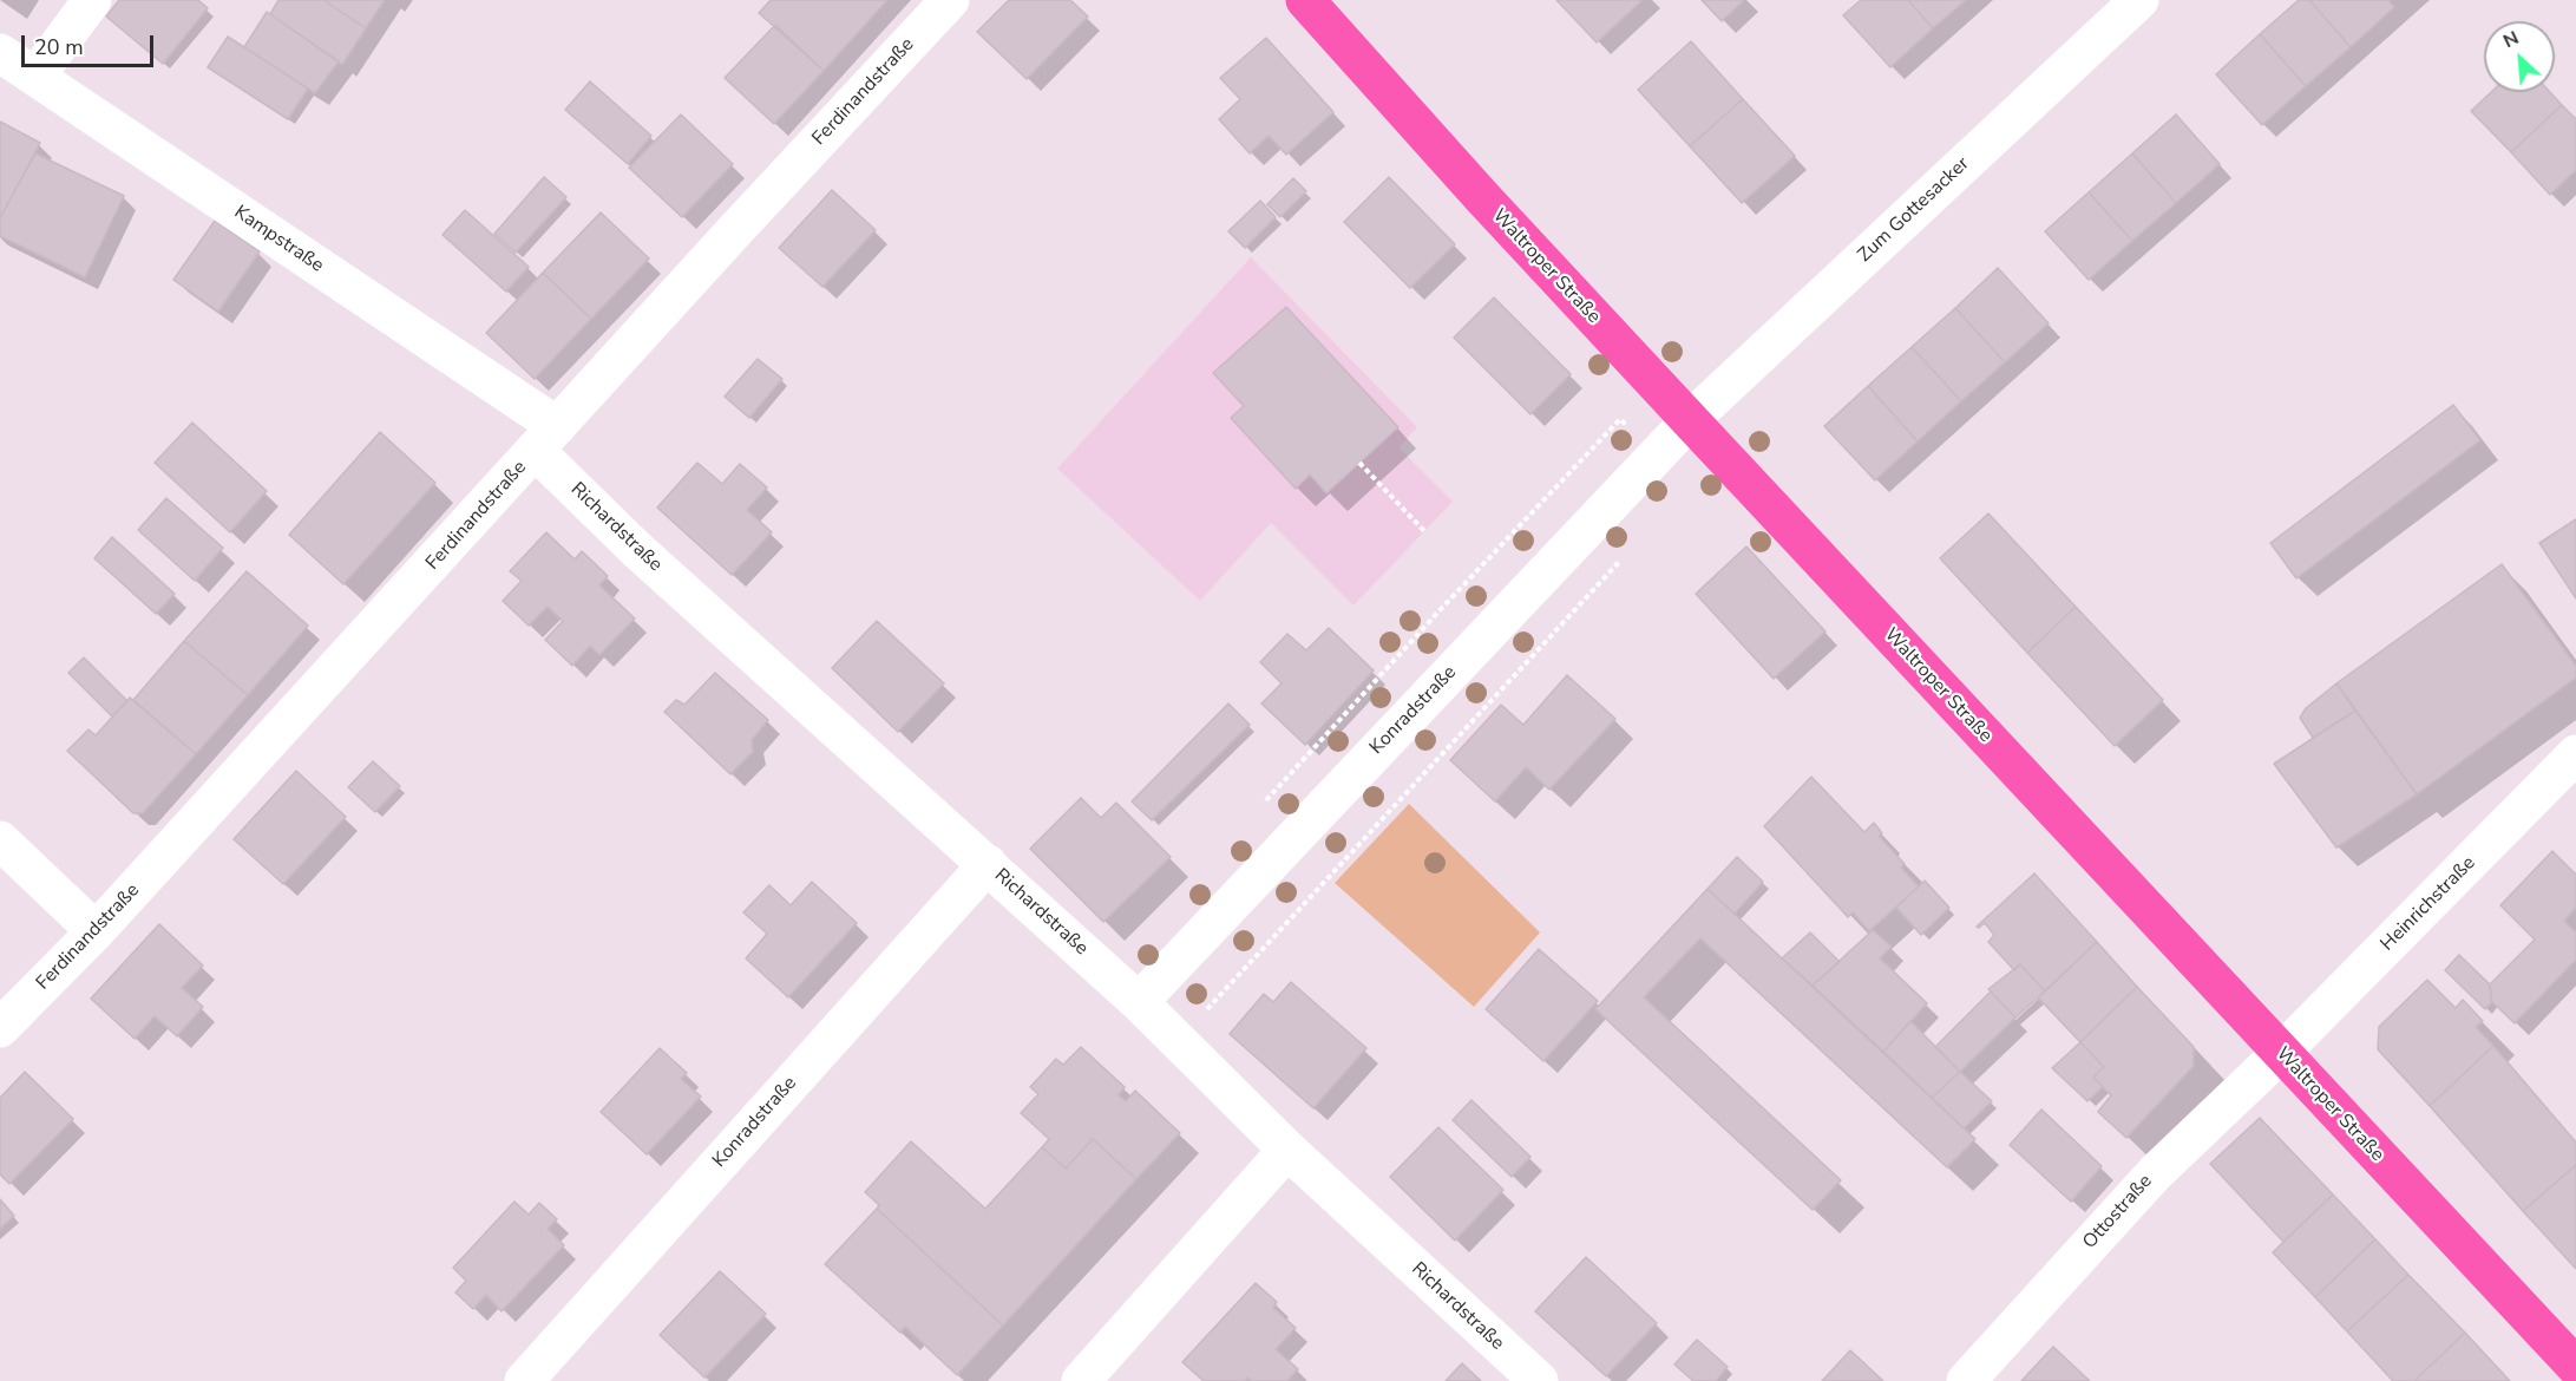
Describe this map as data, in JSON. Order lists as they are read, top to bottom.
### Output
{
  "streets": {
    "main road": ["Waltroper Straße"],
    "street": [
      "Ferdinandstraße",
      "Zum Gottesacker",
      "Kampstraße",
      "Richardstraße",
      "Konradstraße",
      "Heinrichstraße",
      "Ottostraße"
    ]
  },
  "crossings": [
    ["Ferdinandstraße", "Kampstraße"],
    ["Ferdinandstraße", "Richardstraße"],
    ["Zum Gottesacker", "Waltroper Straße"],
    ["Zum Gottesacker", "Konradstraße"],
    ["Kampstraße", "Richardstraße"],
    ["Waltroper Straße", "Konradstraße"],
    ["Waltroper Straße", "Heinrichstraße"],
    ["Waltroper Straße", "Ottostraße"],
    ["Richardstraße", "Konradstraße"],
    ["Heinrichstraße", "Ottostraße"]
  ],
  "scale_bar": "20 m",
  "north": "top left"
}
